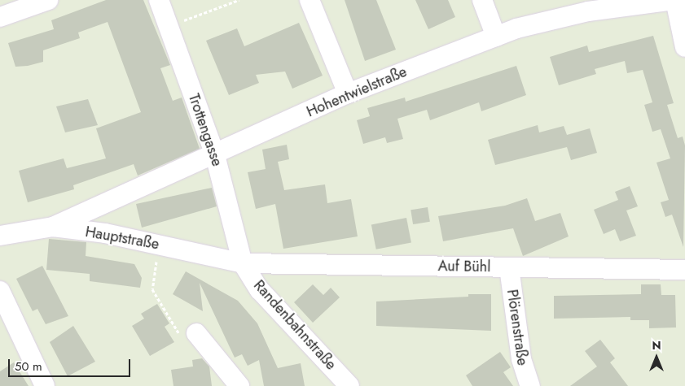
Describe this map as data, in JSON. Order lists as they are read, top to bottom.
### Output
{
  "streets": {
    "street": [
      "Hohentwielstraße",
      "Trottengasse",
      "Hauptstraße",
      "Auf Bühl",
      "Randenbahnstraße",
      "Plörenstraße"
    ]
  },
  "crossings": [
    ["Hohentwielstraße", "Trottengasse"],
    ["Hohentwielstraße", "Hauptstraße"],
    ["Trottengasse", "Hauptstraße"],
    ["Trottengasse", "Auf Bühl"],
    ["Trottengasse", "Randenbahnstraße"],
    ["Hauptstraße", "Auf Bühl"],
    ["Hauptstraße", "Randenbahnstraße"],
    ["Auf Bühl", "Randenbahnstraße"],
    ["Auf Bühl", "Plörenstraße"]
  ],
  "scale_bar": "50 m",
  "north": "top"
}
